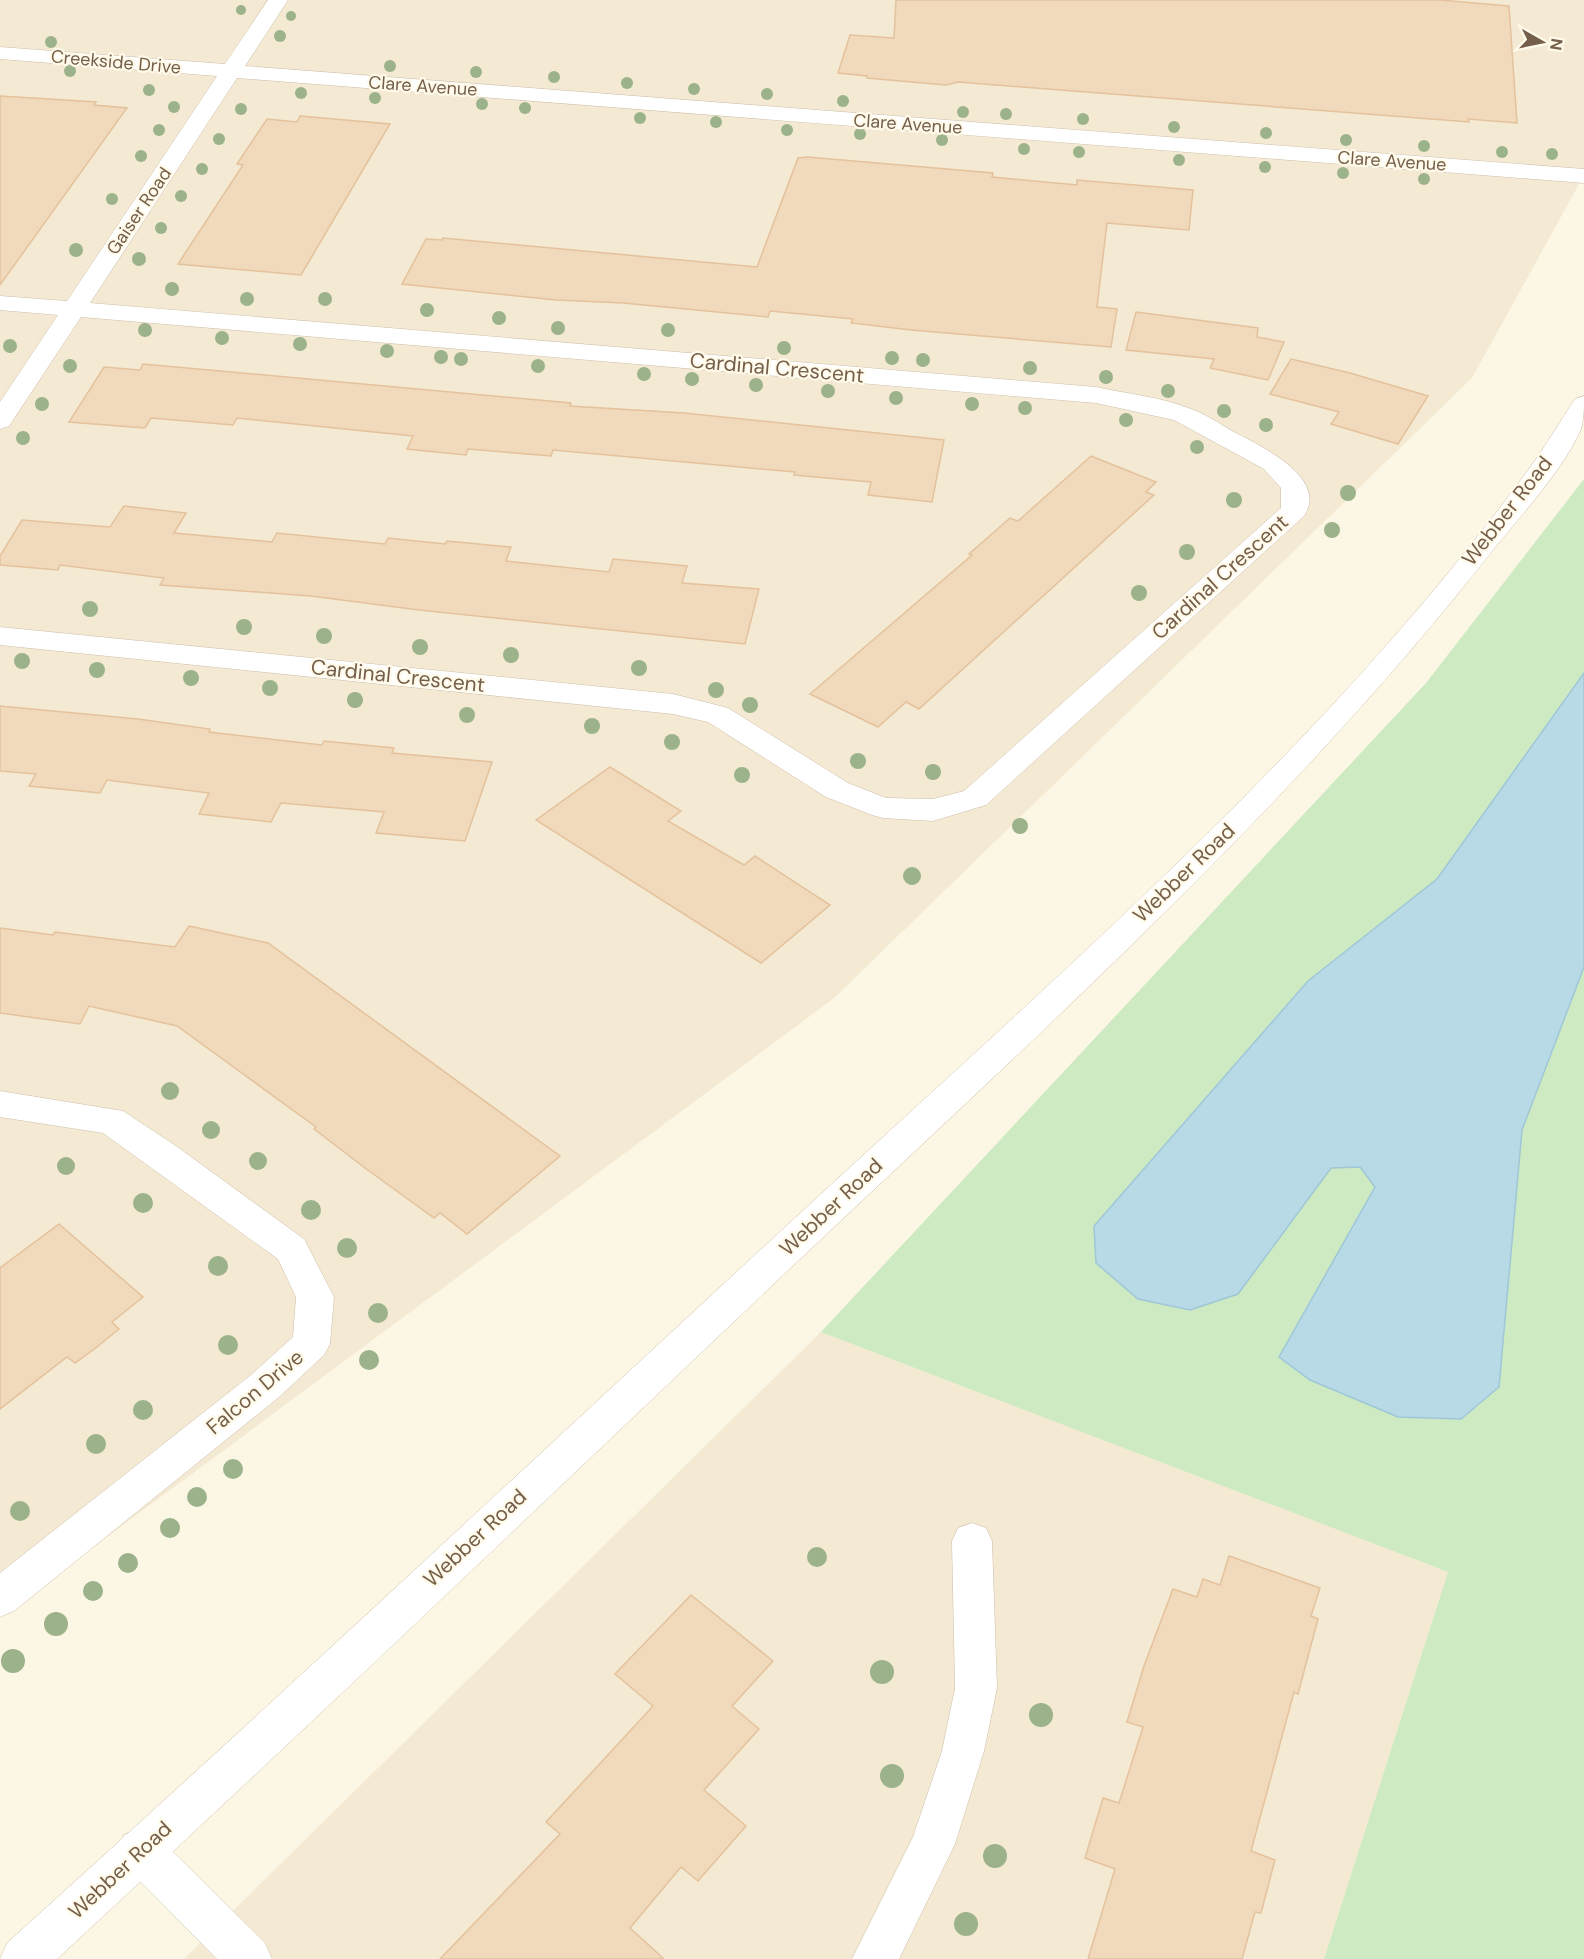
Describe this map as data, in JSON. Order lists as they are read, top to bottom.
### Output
{
  "streets": {
    "street": [
      "Creekside Drive",
      "Clare Avenue",
      "Gaiser Road",
      "Cardinal Crescent",
      "Webber Road",
      "Falcon Drive"
    ]
  },
  "crossings": [
    ["Creekside Drive", "Clare Avenue"],
    ["Creekside Drive", "Gaiser Road"],
    ["Clare Avenue", "Gaiser Road"],
    ["Gaiser Road", "Cardinal Crescent"]
  ],
  "north": "right"
}
